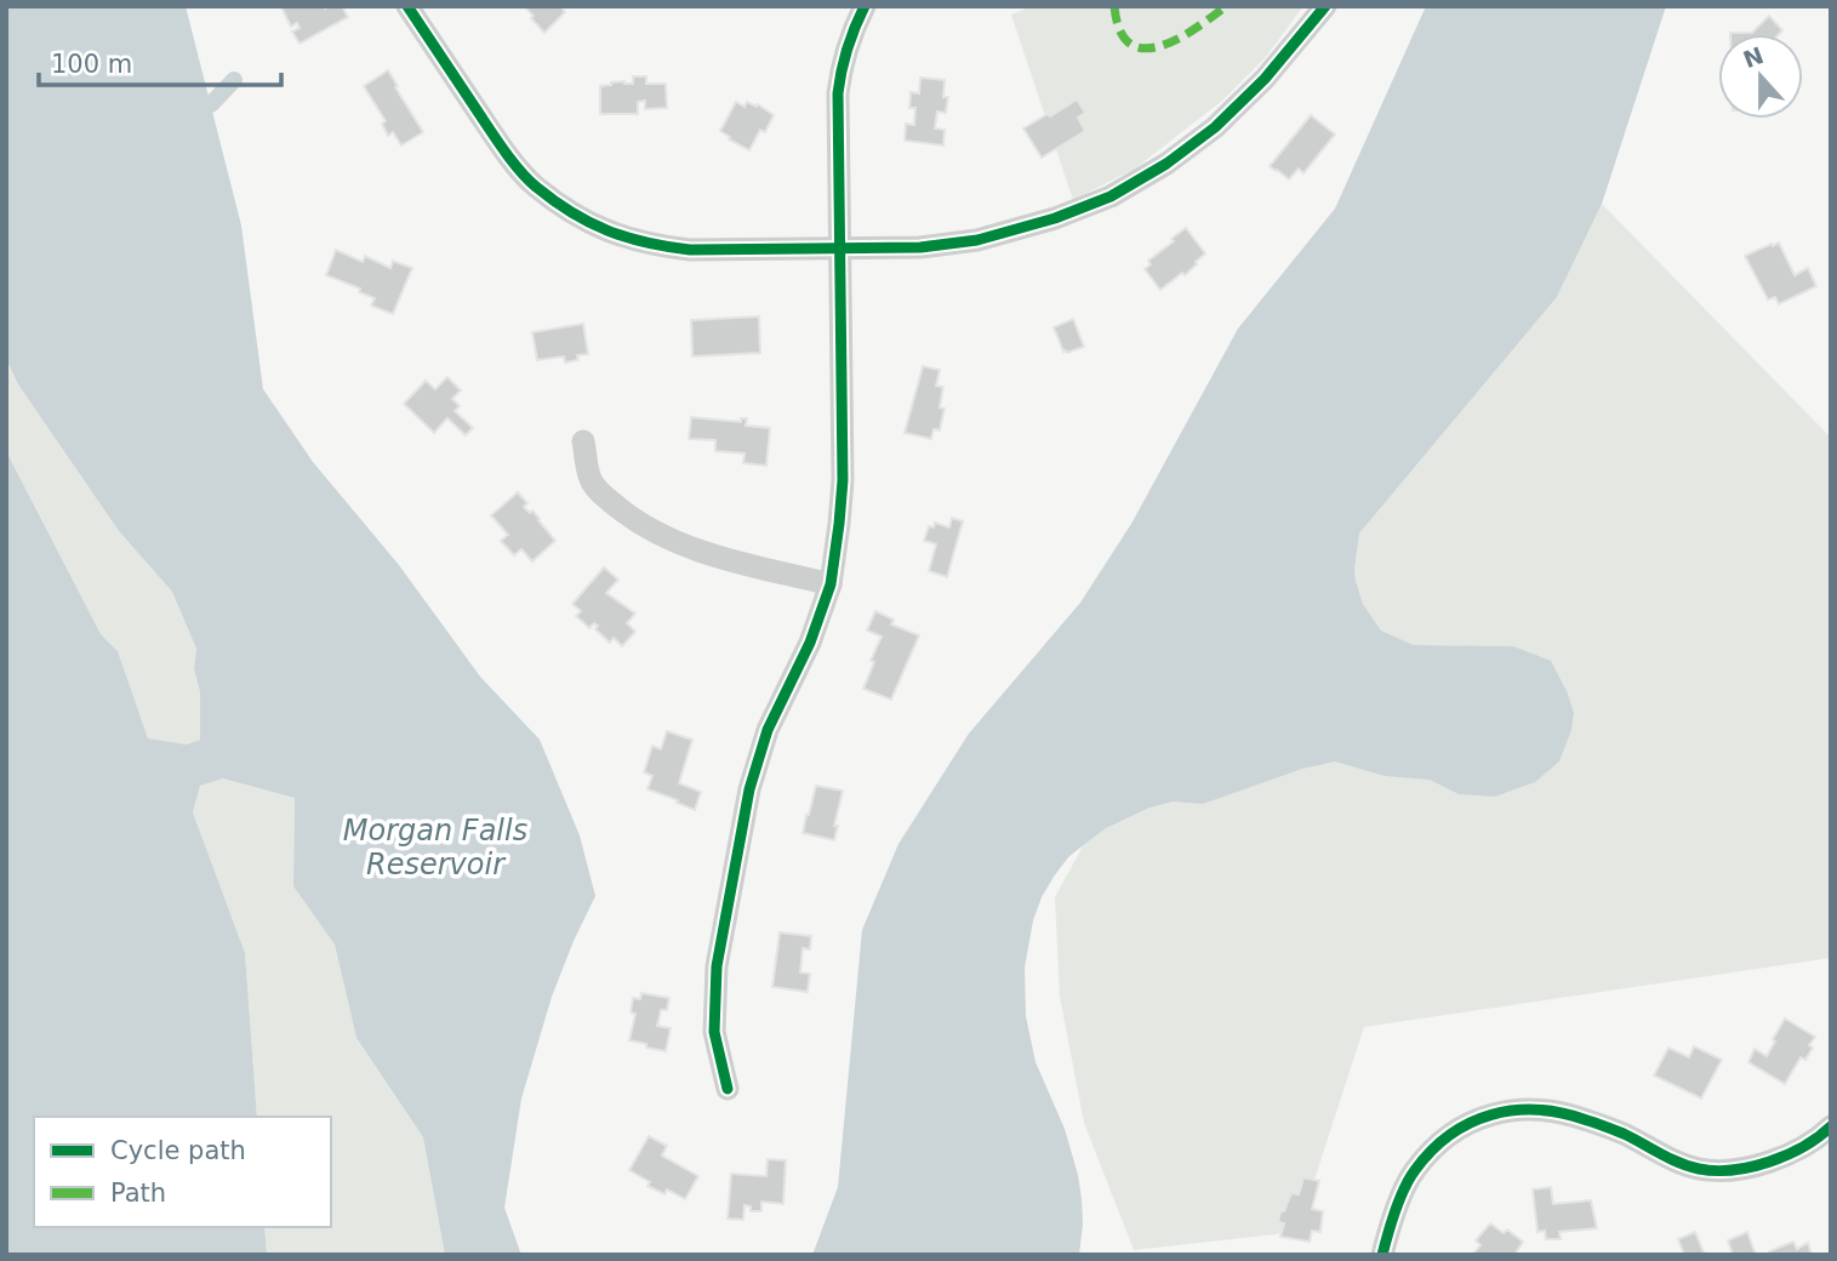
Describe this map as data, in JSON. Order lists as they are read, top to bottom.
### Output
{
  "water": ["Morgan Falls Reservoir"],
  "legend": ["Cycle path", "Path"],
  "scale_bar": "100 m",
  "north": "top"
}
